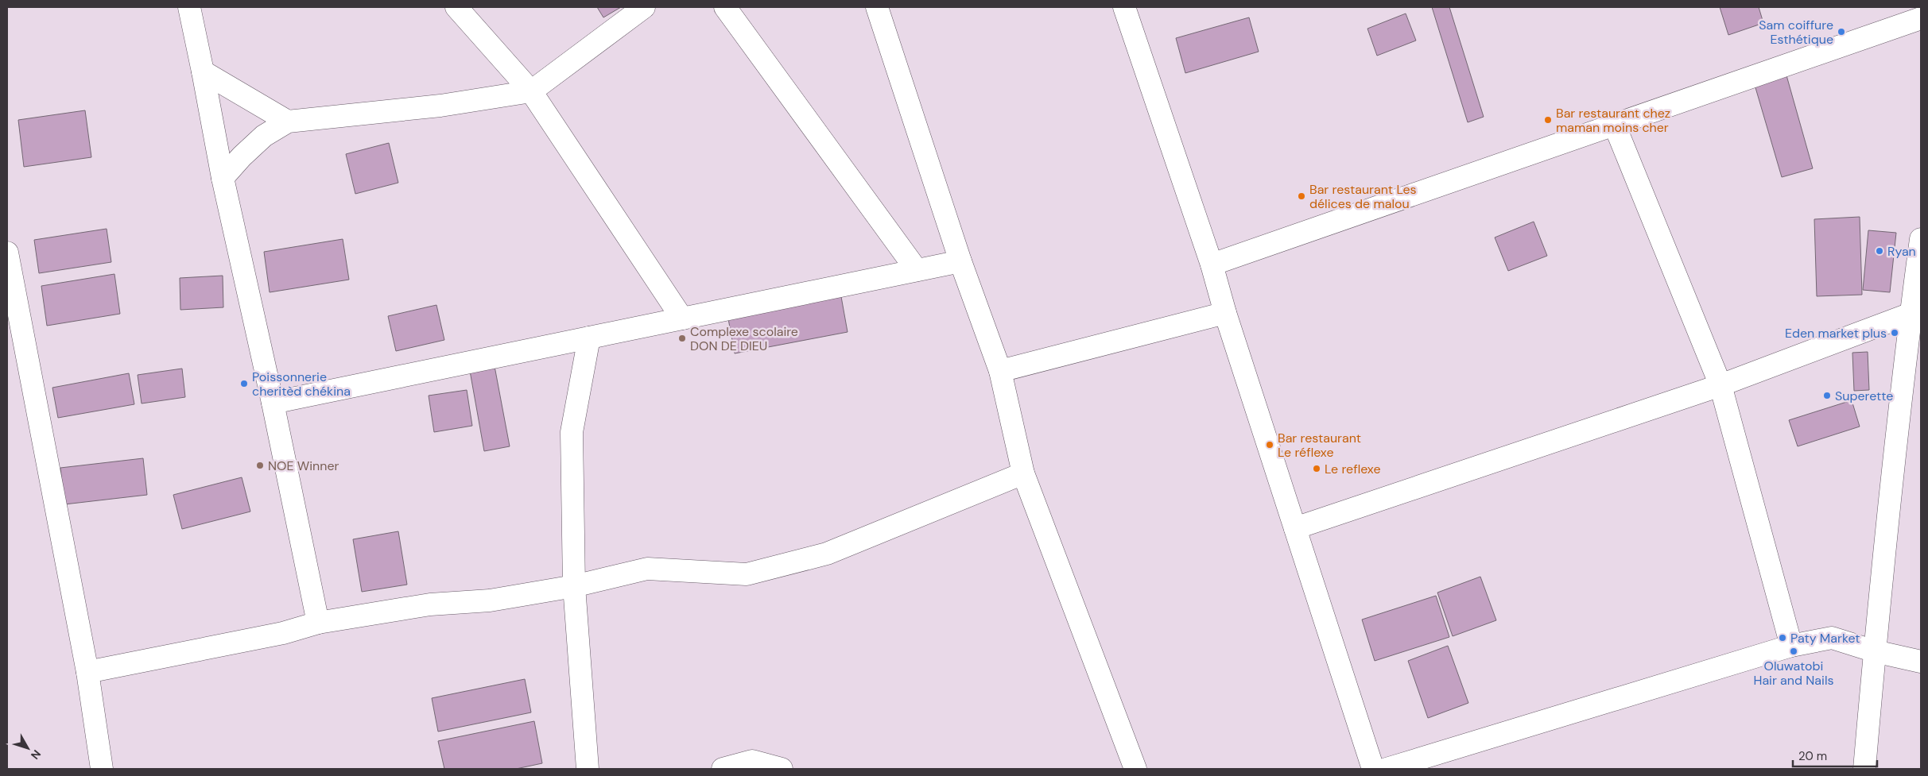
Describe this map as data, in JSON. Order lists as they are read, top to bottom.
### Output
{
  "places": [
    "Sam coiffure Esthétique",
    "Bar restaurant chez maman moins cher",
    "Bar restaurant Les délices de malou",
    "Ryan",
    "Eden market plus",
    "Complexe scolaire DON DE DIEU",
    "Poissonnerie cheritèd chékina",
    "Superette",
    "Bar restaurant Le réflexe",
    "NOE Winner",
    "Le reflexe",
    "Paty Market",
    "Oluwatobi Hair and Nails"
  ],
  "scale_bar": "20 m",
  "north": "bottom right"
}
